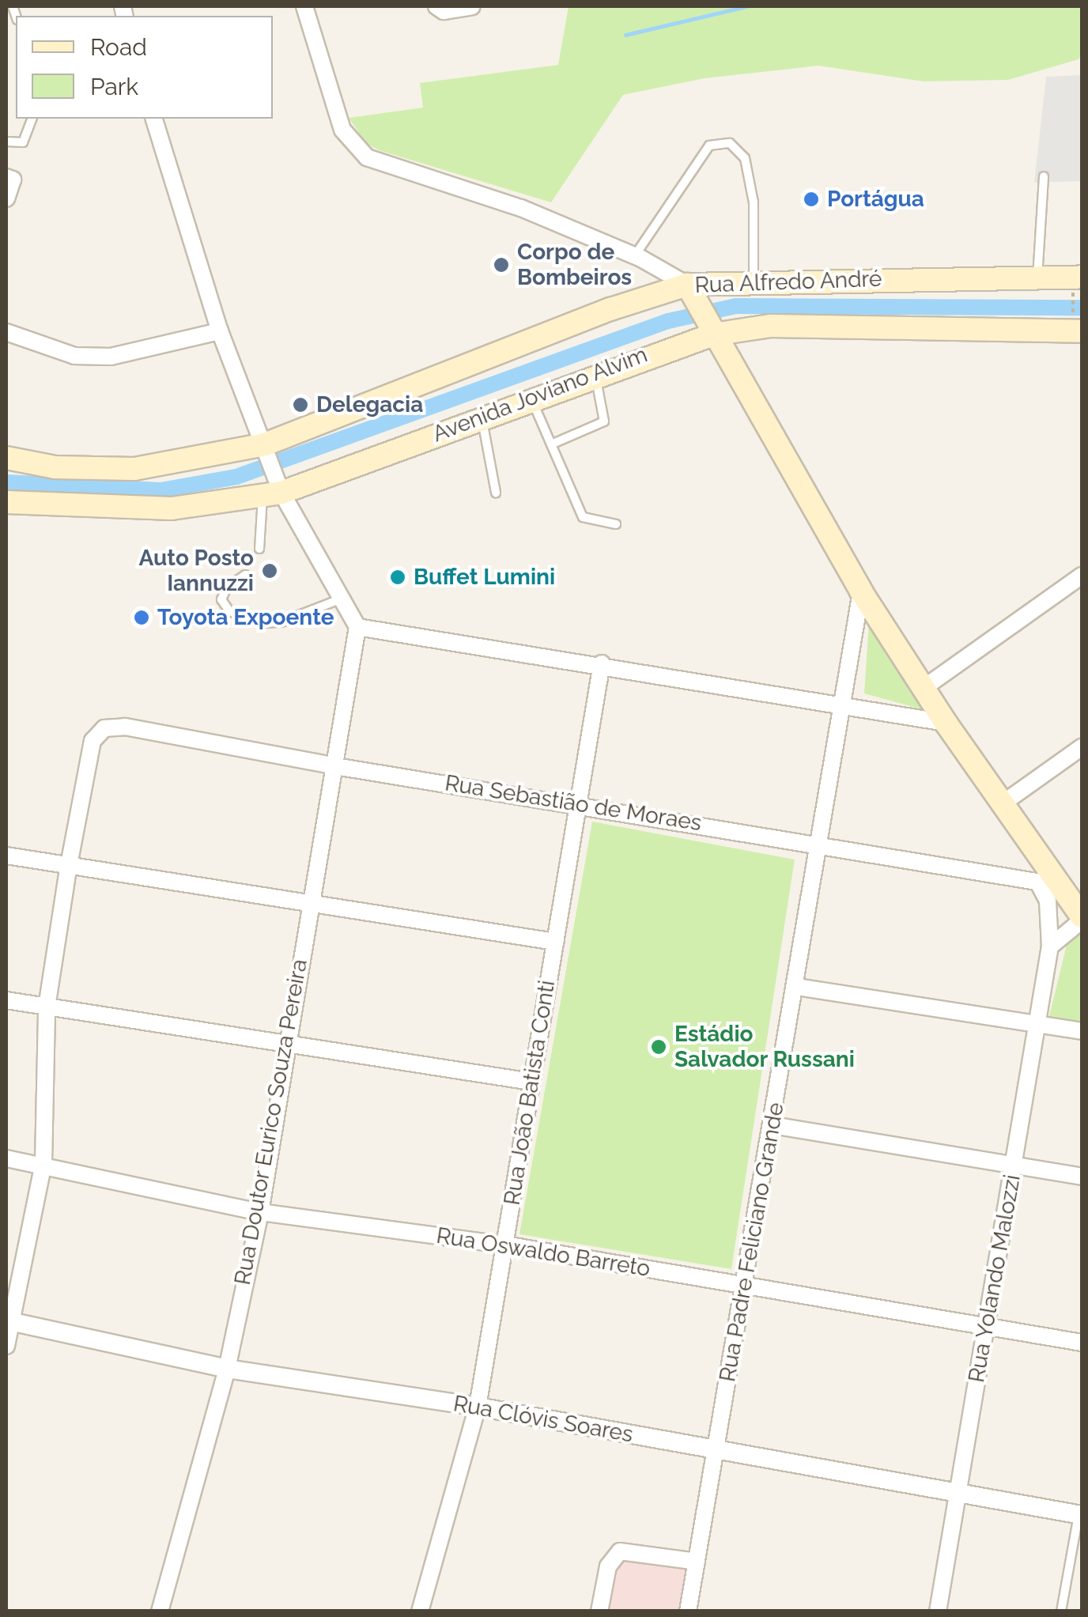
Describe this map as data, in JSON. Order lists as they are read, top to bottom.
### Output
{
  "streets": {
    "main road": ["Rua Alfredo André", "Avenida Joviano Alvim"],
    "street": [
      "Rua Sebastião de Moraes",
      "Rua João Batista Conti",
      "Rua Doutor Eurico Souza Pereira",
      "Rua Padre Feliciano Grande",
      "Rua Oswaldo Barreto",
      "Rua Yolando Malozzi",
      "Rua Clóvis Soares"
    ]
  },
  "crossings": [
    ["Rua Sebastião de Moraes", "Rua João Batista Conti"],
    ["Rua Sebastião de Moraes", "Rua Doutor Eurico Souza Pereira"],
    ["Rua Sebastião de Moraes", "Rua Padre Feliciano Grande"],
    ["Rua Sebastião de Moraes", "Rua Yolando Malozzi"],
    ["Rua João Batista Conti", "Rua Oswaldo Barreto"],
    ["Rua João Batista Conti", "Rua Clóvis Soares"],
    ["Rua Doutor Eurico Souza Pereira", "Rua Oswaldo Barreto"],
    ["Rua Doutor Eurico Souza Pereira", "Rua Clóvis Soares"],
    ["Rua Padre Feliciano Grande", "Rua Oswaldo Barreto"],
    ["Rua Padre Feliciano Grande", "Rua Clóvis Soares"],
    ["Rua Oswaldo Barreto", "Rua Yolando Malozzi"],
    ["Rua Yolando Malozzi", "Rua Clóvis Soares"]
  ],
  "places": [
    "Portágua",
    "Corpo de Bombeiros",
    "Delegacia",
    "Auto Posto Iannuzzi",
    "Buffet Lumini",
    "Toyota Expoente",
    "Estádio Salvador Russani"
  ],
  "legend": ["Road", "Park"]
}
